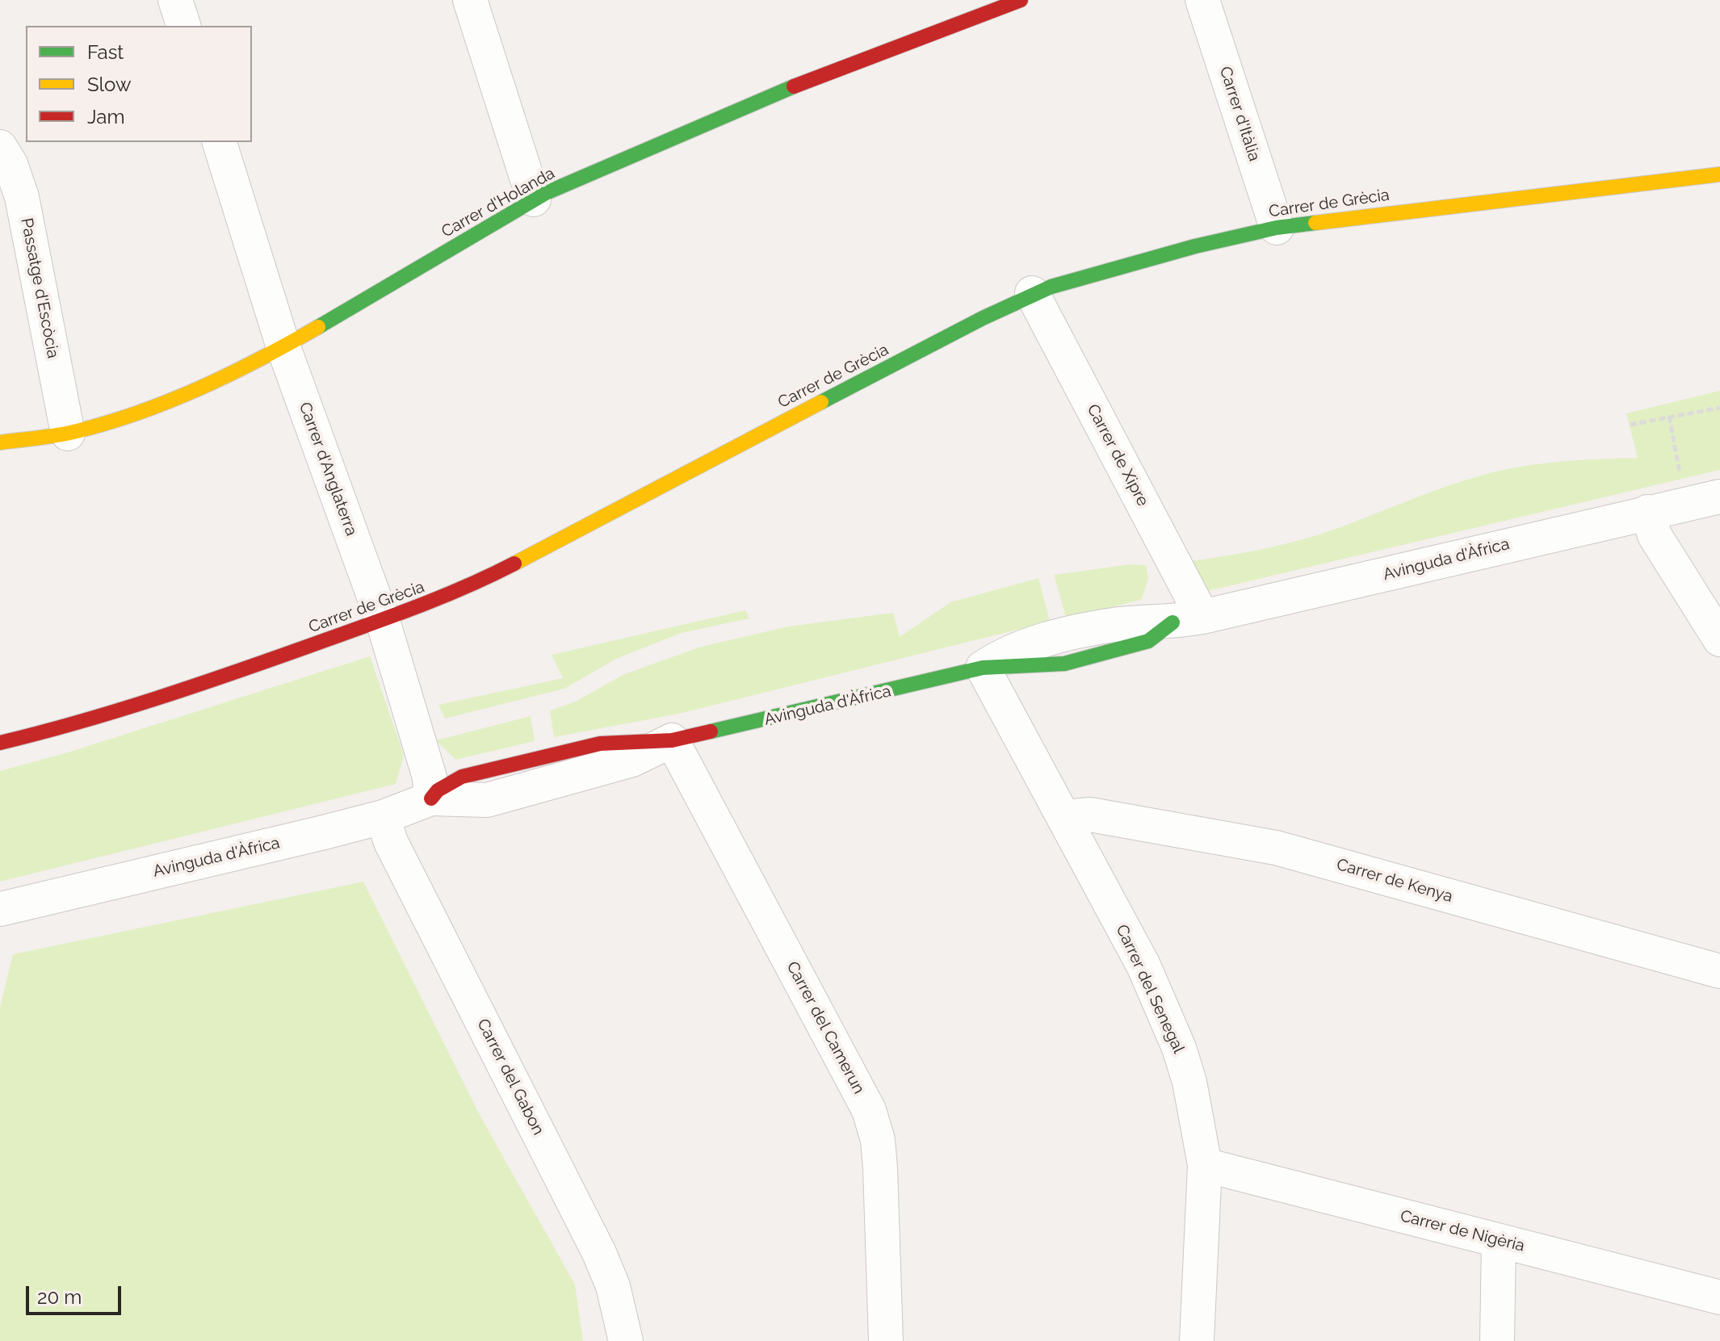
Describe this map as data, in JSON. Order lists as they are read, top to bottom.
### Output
{
  "streets": {
    "street": [
      "Carrer d'Itàlia",
      "Carrer d'Holanda",
      "Carrer de Grècia",
      "Passatge d'Escòcia",
      "Carrer de Xipre",
      "Carrer d'Anglaterra",
      "Avinguda d'Àfrica",
      "Carrer de Kenya",
      "Carrer del Senegal",
      "Carrer del Camerun",
      "Carrer del Gabon",
      "Carrer de Nigèria"
    ]
  },
  "crossings": [
    ["Carrer d'Itàlia", "Carrer de Grècia"],
    ["Carrer d'Holanda", "Passatge d'Escòcia"],
    ["Carrer d'Holanda", "Carrer d'Anglaterra"],
    ["Carrer de Grècia", "Carrer de Xipre"],
    ["Carrer de Grècia", "Carrer d'Anglaterra"],
    ["Carrer de Xipre", "Avinguda d'Àfrica"],
    ["Carrer d'Anglaterra", "Avinguda d'Àfrica"],
    ["Avinguda d'Àfrica", "Carrer del Senegal"],
    ["Avinguda d'Àfrica", "Carrer del Camerun"],
    ["Avinguda d'Àfrica", "Carrer del Gabon"],
    ["Carrer de Kenya", "Carrer del Senegal"],
    ["Carrer del Senegal", "Carrer de Nigèria"]
  ],
  "legend": ["Fast", "Slow", "Jam"],
  "scale_bar": "20 m"
}
